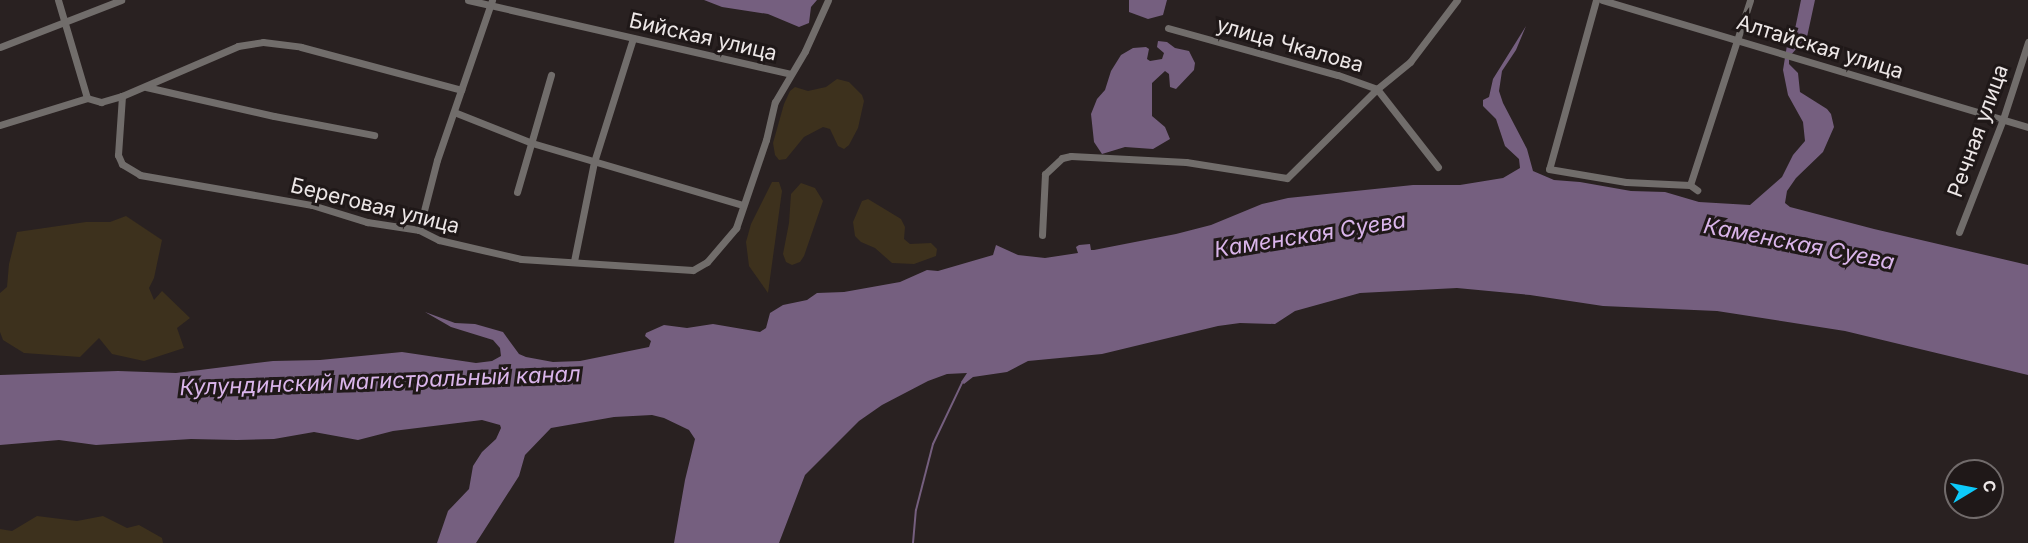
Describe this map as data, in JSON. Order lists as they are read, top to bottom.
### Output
{
  "streets": {
    "street": [
      "Бийская улица",
      "улица Чкалова",
      "Алтайская улица",
      "Речная улица",
      "Береговая улица"
    ]
  },
  "crossings": [
    ["Алтайская улица", "Речная улица"]
  ],
  "water": ["Каменская Суева", "Кулундинский магистральный канал"],
  "north": "right"
}
